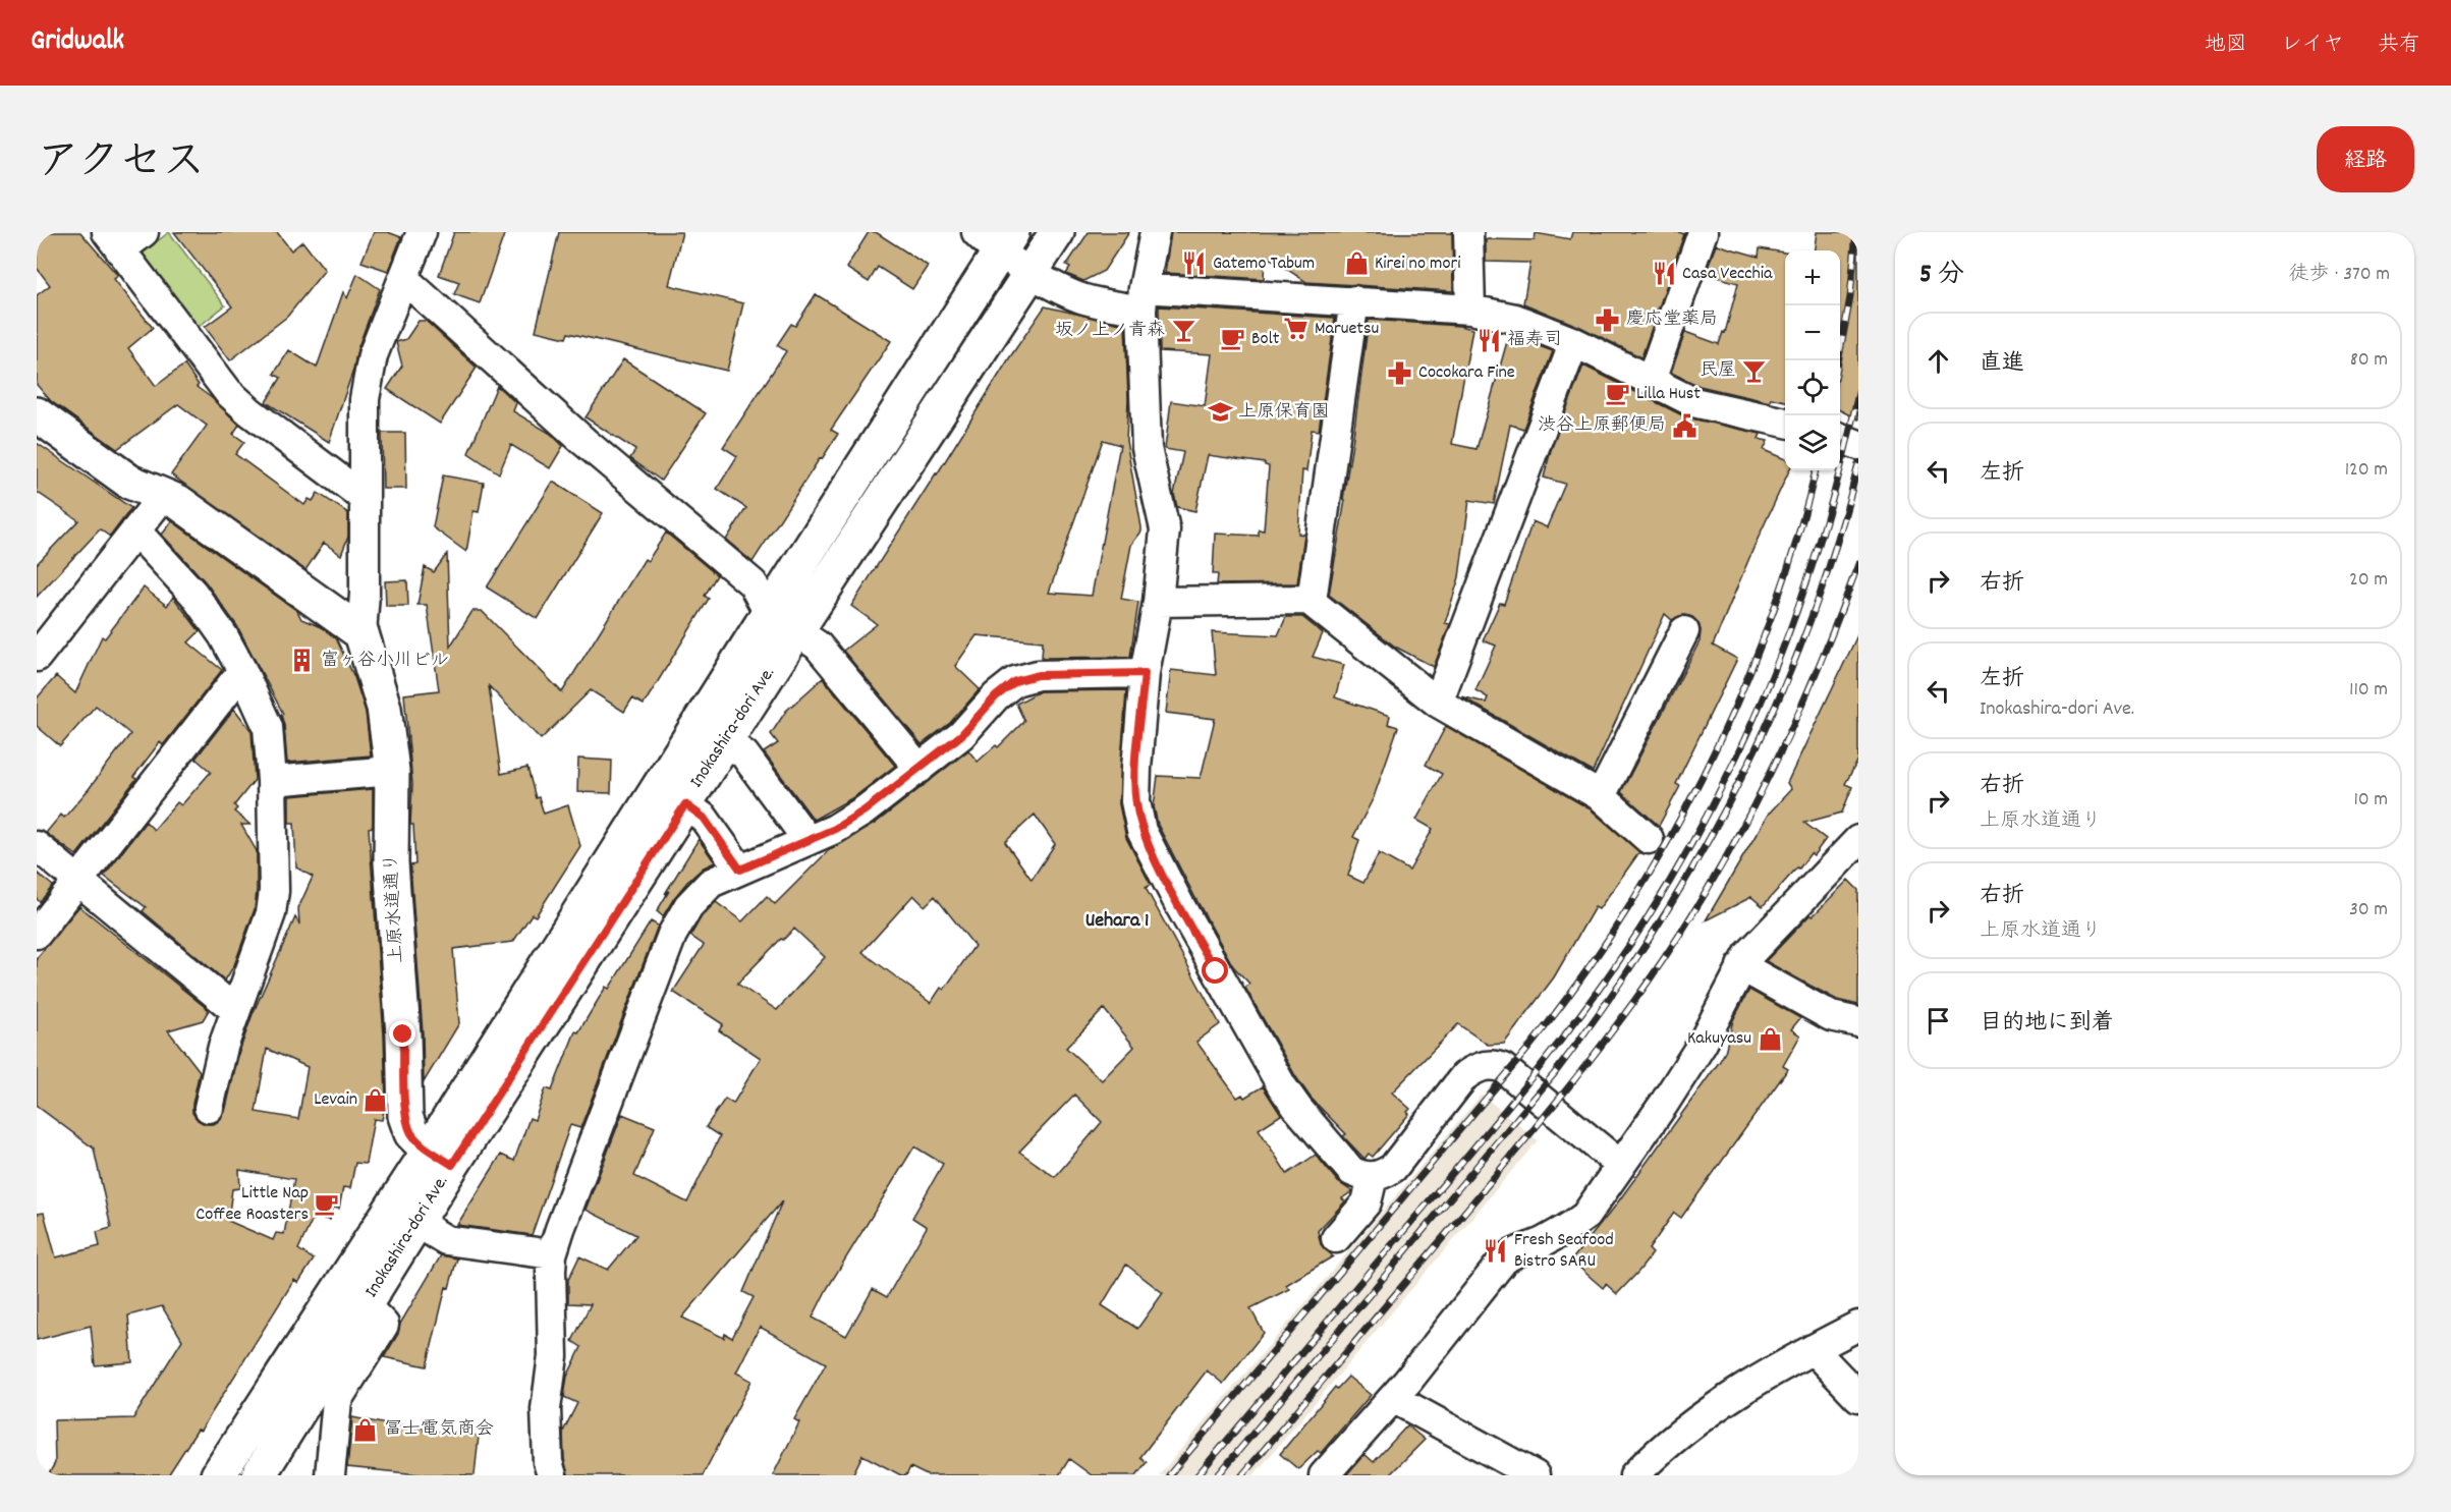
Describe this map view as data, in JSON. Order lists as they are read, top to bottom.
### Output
{
  "streets": {
    "main road": ["Inokashira-dori Ave.", "上原水道通り"]
  },
  "crossings": [
    ["Inokashira-dori Ave.", "上原水道通り"]
  ],
  "districts": ["Uehara 1"],
  "places": {
    "restaurant": [
      "Gatemo Tabum",
      "Casa Vecchia",
      "福寿司",
      "Fresh Seafood Bistro SARU"
    ],
    "shop": [
      "Kirei no mori",
      "Kakuyasu",
      "Levain",
      "冨士電気商会"
    ],
    "pharmacy": ["慶応堂薬局", "Cocokara Fine"],
    "supermarket": ["Maruetsu"],
    "bar": ["坂ノ上ノ青森", "民屋"],
    "cafe": ["Bolt", "Lilla Hust", "Little Nap Coffee Roasters"],
    "school or university": ["上原保育園"],
    "public building": ["渋谷上原郵便局"],
    "building": ["富ヶ谷小川ビル"]
  },
  "page": {
    "header": "Gridwalk",
    "nav": ["地図", "レイヤ", "共有"],
    "title": "アクセス",
    "buttons": "経路",
    "heading": ["5 分", "徒歩 · 370 m"],
    "map_buttons": ["+", "−"],
    "list": [
      ["直進", "80 m"],
      ["左折", "120 m"],
      ["右折", "20 m"],
      ["左折", "Inokashira-dori Ave.", "110 m"],
      ["右折", "上原水道通り", "10 m"],
      ["右折", "上原水道通り", "30 m"],
      "目的地に到着"
    ]
  }
}
